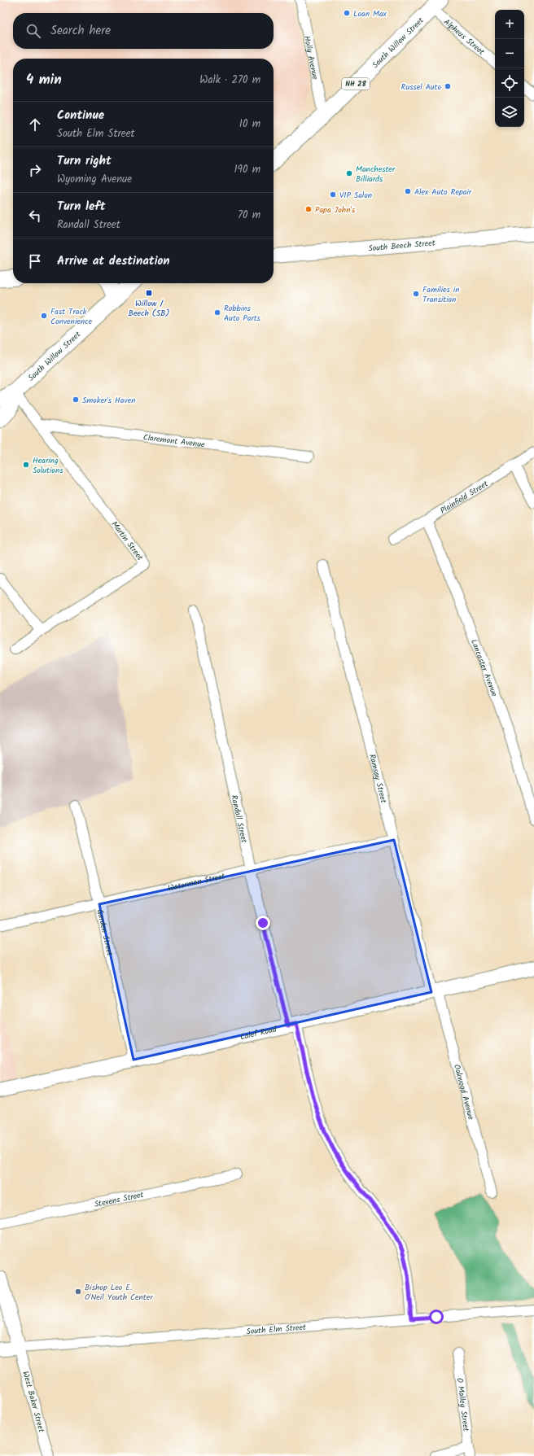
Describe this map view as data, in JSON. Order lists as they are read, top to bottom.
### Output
{
  "streets": {
    "main road": [
      "South Willow Street",
      "NH 28",
      "South Beech Street",
      "Calef Road"
    ],
    "street": [
      "Alpheus Street",
      "Holly Avenue",
      "Claremont Avenue",
      "Plainfield Street",
      "Martin Street",
      "Lancaster Avenue",
      "Ramsay Street",
      "Randall Street",
      "Waterman Street",
      "Garden Street",
      "Oakwood Avenue",
      "Stevens Street",
      "South Elm Street",
      "West Baker Street",
      "O Malley Street"
    ]
  },
  "crossings": [
    ["Alpheus Street", "South Willow Street"],
    ["South Willow Street", "Holly Avenue"],
    ["South Willow Street", "Martin Street"],
    ["Claremont Avenue", "Martin Street"],
    ["Plainfield Street", "Lancaster Avenue"],
    ["Ramsay Street", "Waterman Street"],
    ["Ramsay Street", "Calef Road"],
    ["Ramsay Street", "Oakwood Avenue"],
    ["Randall Street", "Waterman Street"],
    ["Randall Street", "Calef Road"],
    ["Randall Street", "South Elm Street"],
    ["Waterman Street", "Garden Street"],
    ["Garden Street", "Calef Road"],
    ["Calef Road", "Oakwood Avenue"],
    ["South Elm Street", "West Baker Street"]
  ],
  "places": {
    "other": [
      "Loan Max",
      "Russel Auto",
      "Manchester Billiards",
      "Alex Auto Repair",
      "VIP Salon",
      "Papa John's",
      "Families in Transition",
      "Robbins Auto Parts",
      "Fast Track Convenience",
      "Smoker's Haven",
      "Hearing Solutions",
      "Bishop Leo E. O'Neil Youth Center"
    ],
    "transit": ["Willow / Beech (SB)"]
  },
  "page": {
    "map_buttons": ["+", "−"],
    "search": "Search here",
    "heading": ["4 min", "Walk · 270 m"],
    "list": [
      ["Continue", "South Elm Street", "10 m"],
      ["Turn right", "Wyoming Avenue", "190 m"],
      ["Turn left", "Randall Street", "70 m"],
      "Arrive at destination"
    ]
  }
}
